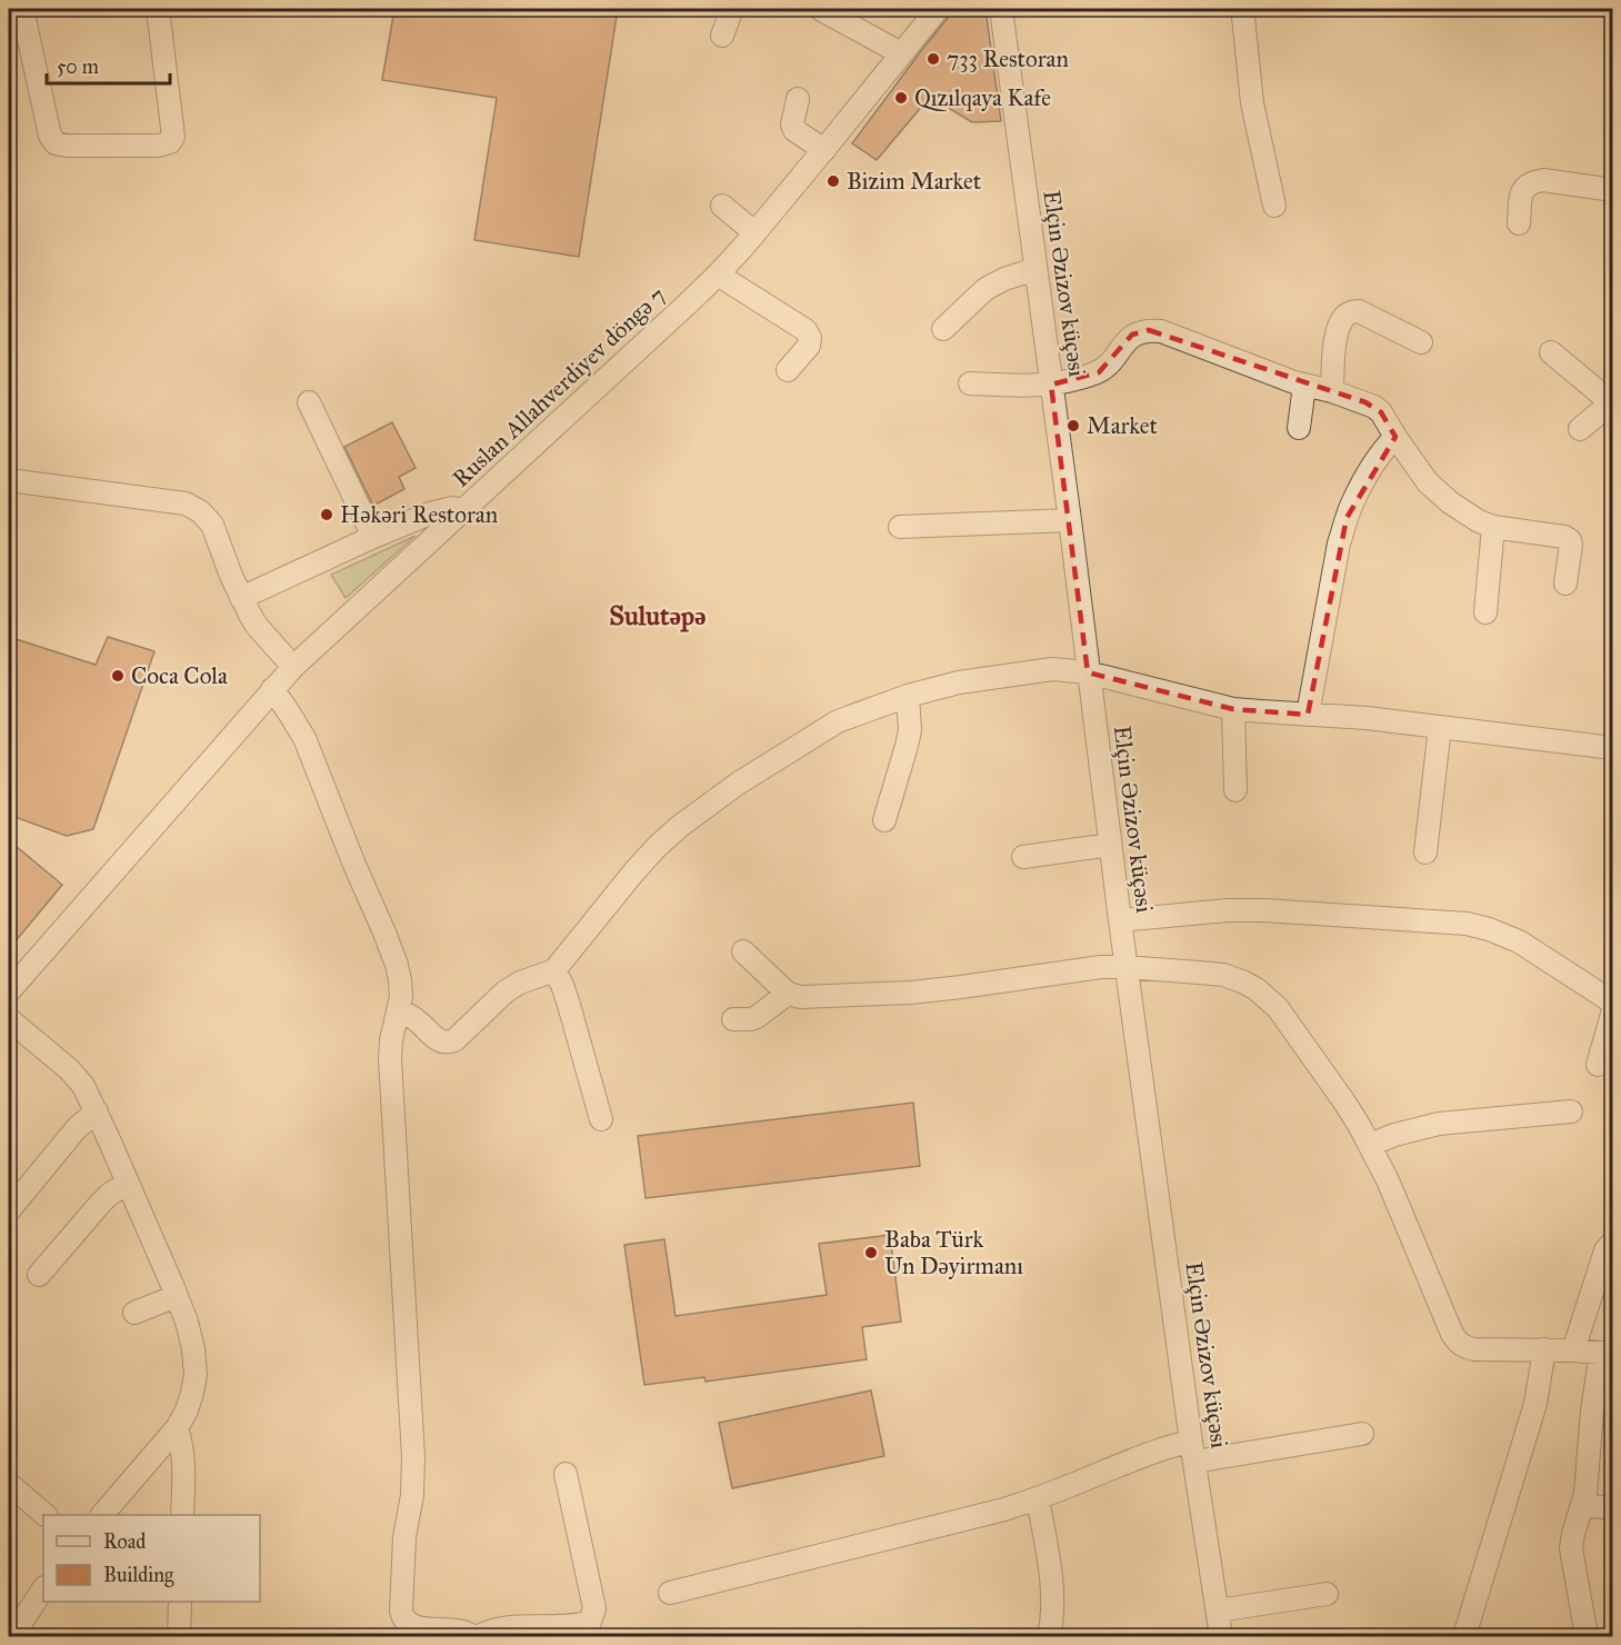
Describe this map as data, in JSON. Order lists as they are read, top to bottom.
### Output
{
  "streets": {
    "street": ["Elçin Əzizov küçəsi", "Ruslan Allahverdiyev döngə 7"]
  },
  "districts": ["Sulutəpə"],
  "places": [
    "733 Restoran",
    "Qızılqaya Kafe",
    "Bizim Market",
    "Market",
    "Həkəri Restoran",
    "Coca Cola",
    "Baba Türk Un Dəyirmanı"
  ],
  "legend": ["Road", "Building"],
  "scale_bar": "50 m"
}
